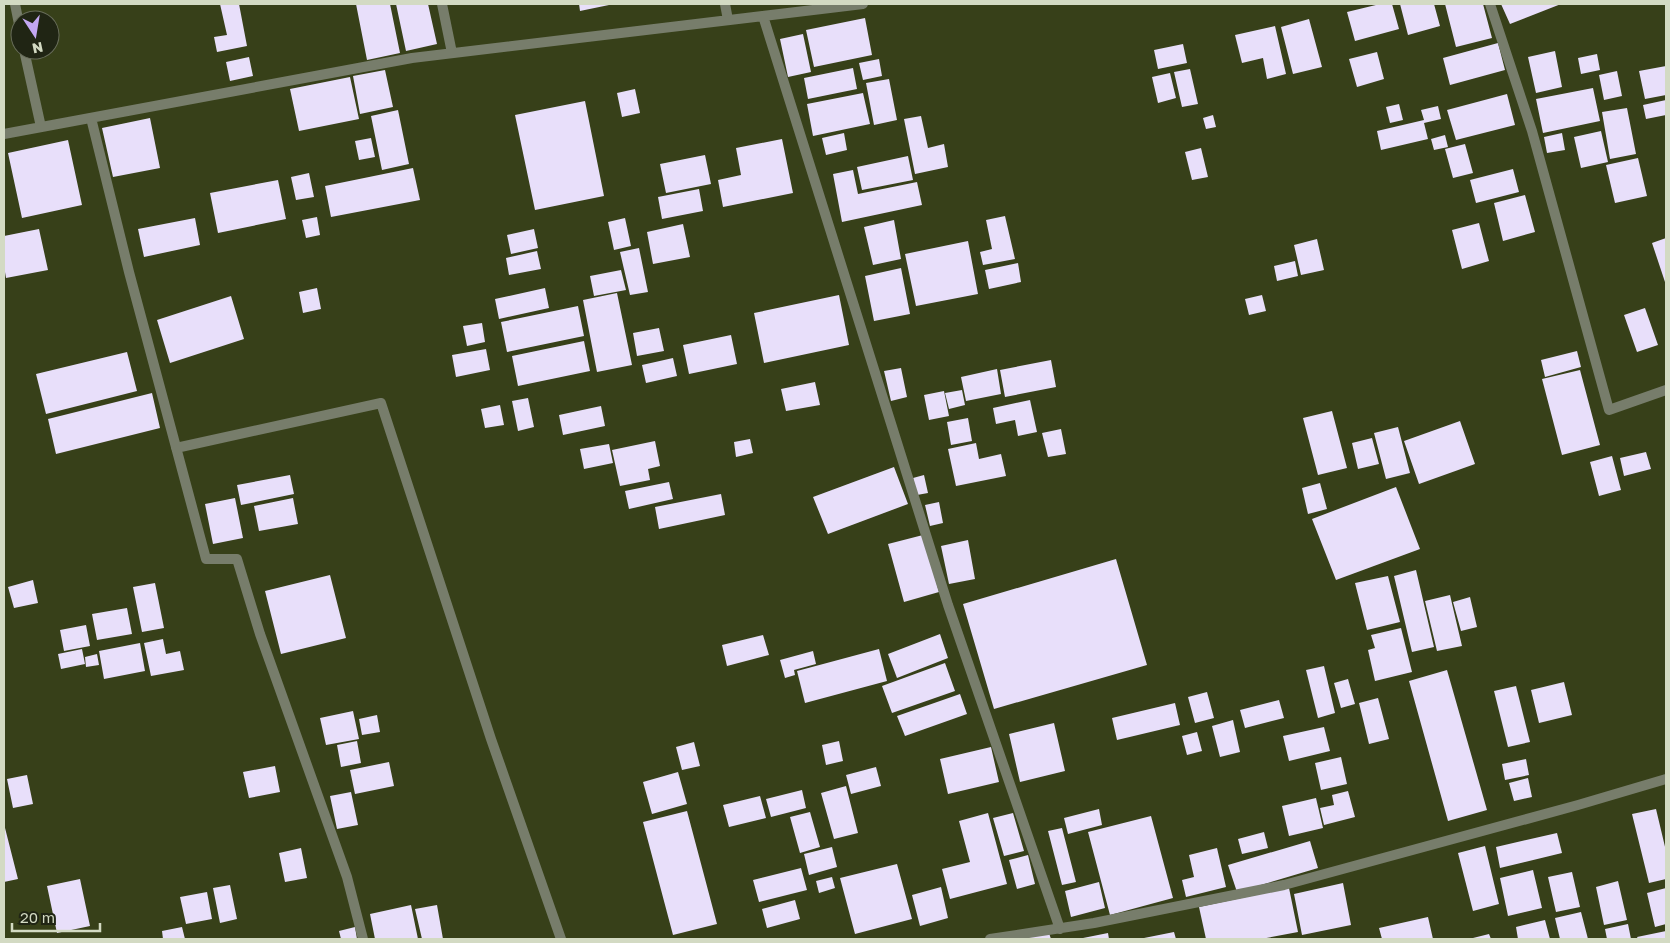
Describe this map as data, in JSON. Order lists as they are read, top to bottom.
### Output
{
  "scale_bar": "20 m",
  "north": "bottom"
}
